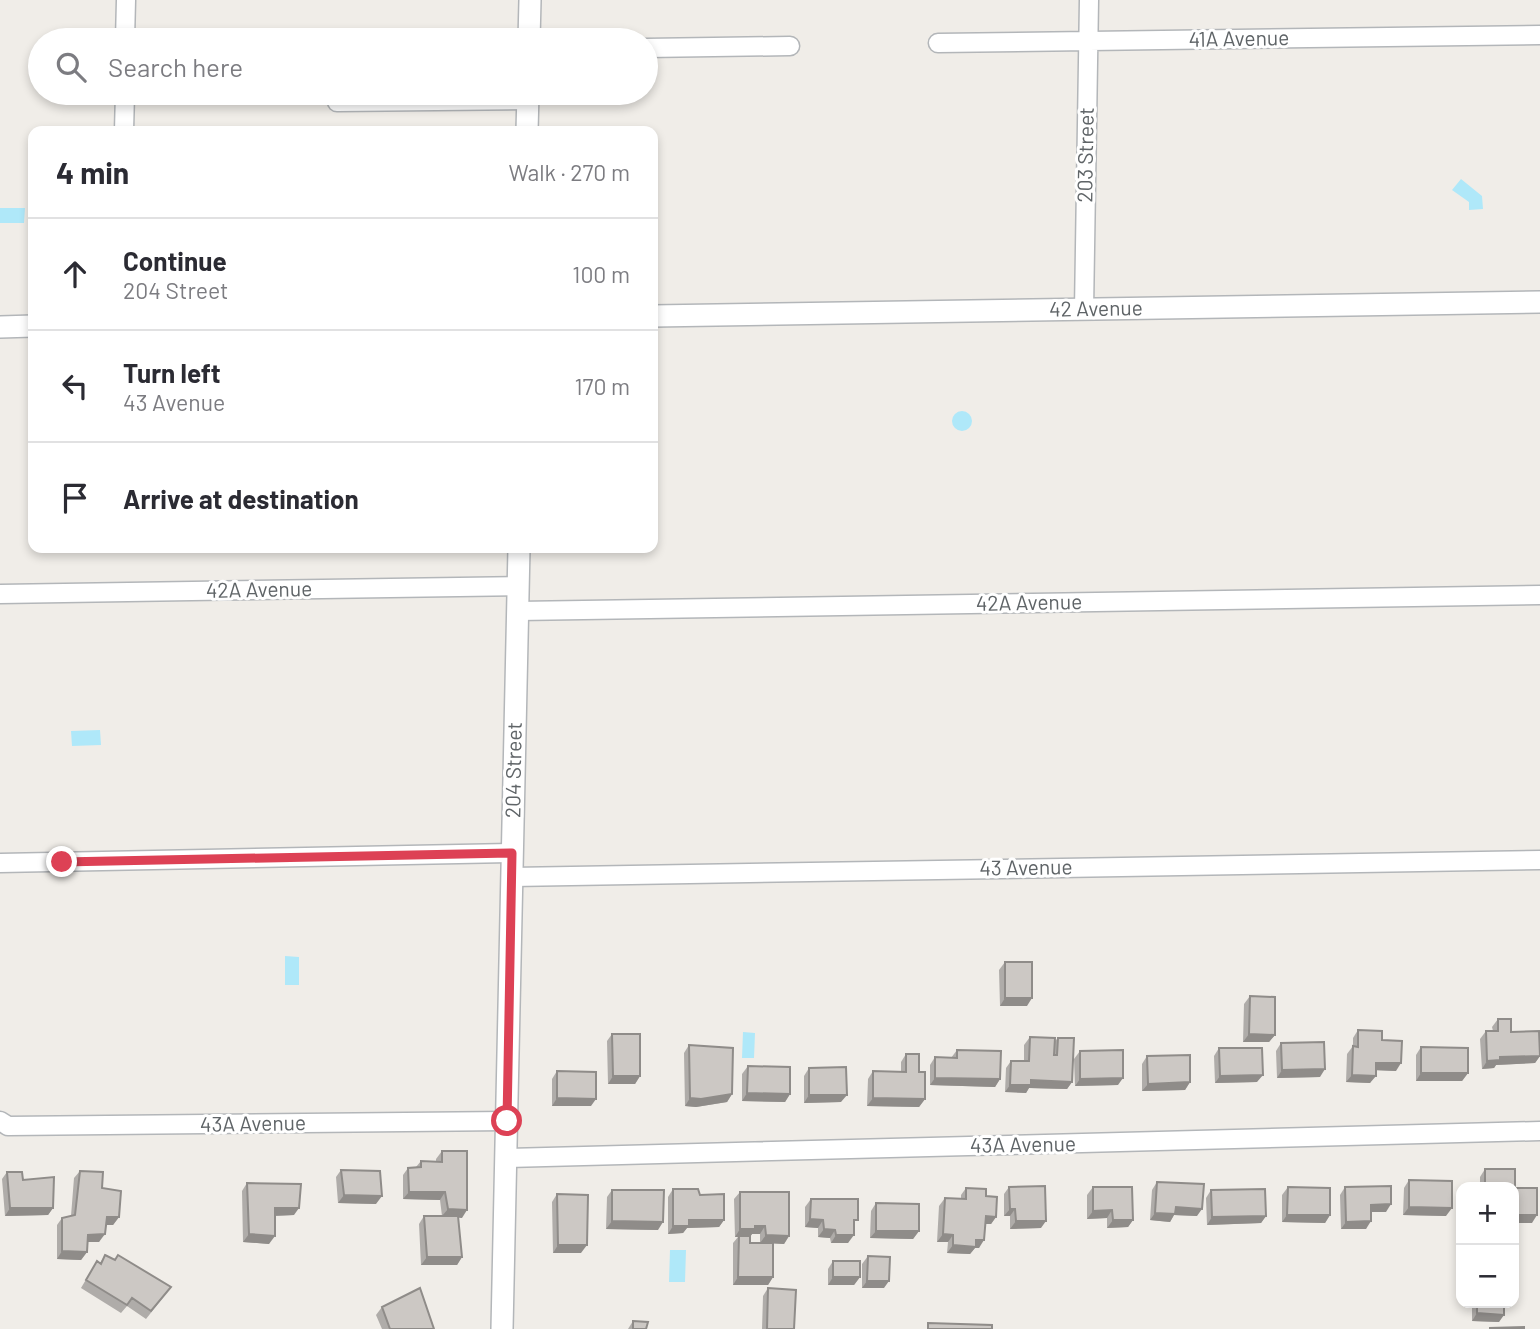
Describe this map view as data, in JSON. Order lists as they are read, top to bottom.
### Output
{
  "streets": {
    "street": [
      "41A Avenue",
      "203 Street",
      "42 Avenue",
      "42A Avenue",
      "204 Street",
      "43 Avenue",
      "43A Avenue"
    ]
  },
  "crossings": [
    ["41A Avenue", "203 Street"],
    ["203 Street", "42 Avenue"],
    ["42A Avenue", "204 Street"],
    ["204 Street", "43 Avenue"],
    ["204 Street", "43A Avenue"]
  ],
  "page": {
    "search": "Search here",
    "heading": ["4 min", "Walk · 270 m"],
    "list": [
      ["Continue", "204 Street", "100 m"],
      ["Turn left", "43 Avenue", "170 m"],
      "Arrive at destination"
    ],
    "map_buttons": ["+", "−"]
  }
}
